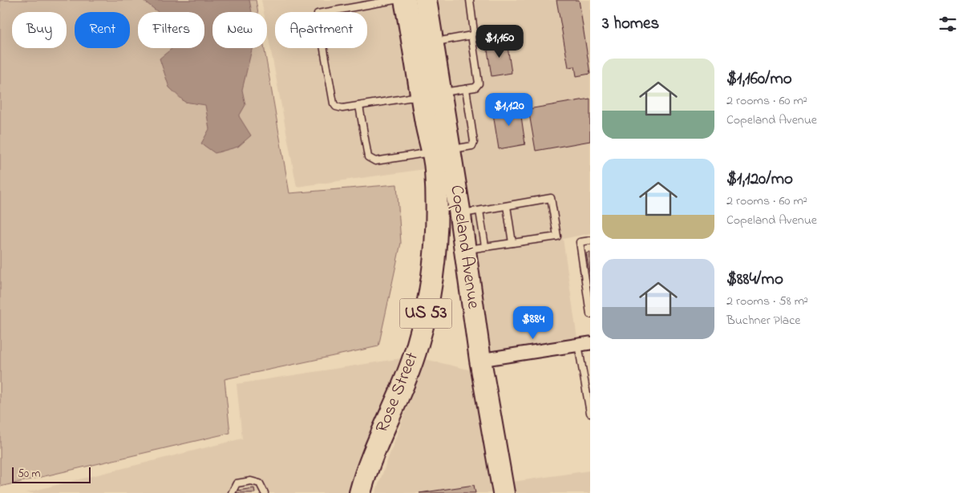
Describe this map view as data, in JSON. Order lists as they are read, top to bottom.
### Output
{
  "streets": {
    "highway": ["Copeland Avenue", "US 53", "Rose Street"]
  },
  "crossings": [
    ["Copeland Avenue", "Rose Street"]
  ],
  "scale_bar": "50 m",
  "page": {
    "heading": "3 homes",
    "chip": [
      "Buy",
      "Rent",
      "Filters",
      "New",
      "Apartment"
    ],
    "price": ["$1,160", "$1,120", "$884"],
    "list": [
      {
        "name": "$1,160/mo",
        "note": "2 rooms · 60 m² · Copeland Avenue"
      },
      {
        "name": "$1,120/mo",
        "note": "2 rooms · 60 m² · Copeland Avenue"
      },
      {
        "name": "$884/mo",
        "note": "2 rooms · 58 m² · Buchner Place"
      }
    ],
    "scale": "50 m"
  }
}
